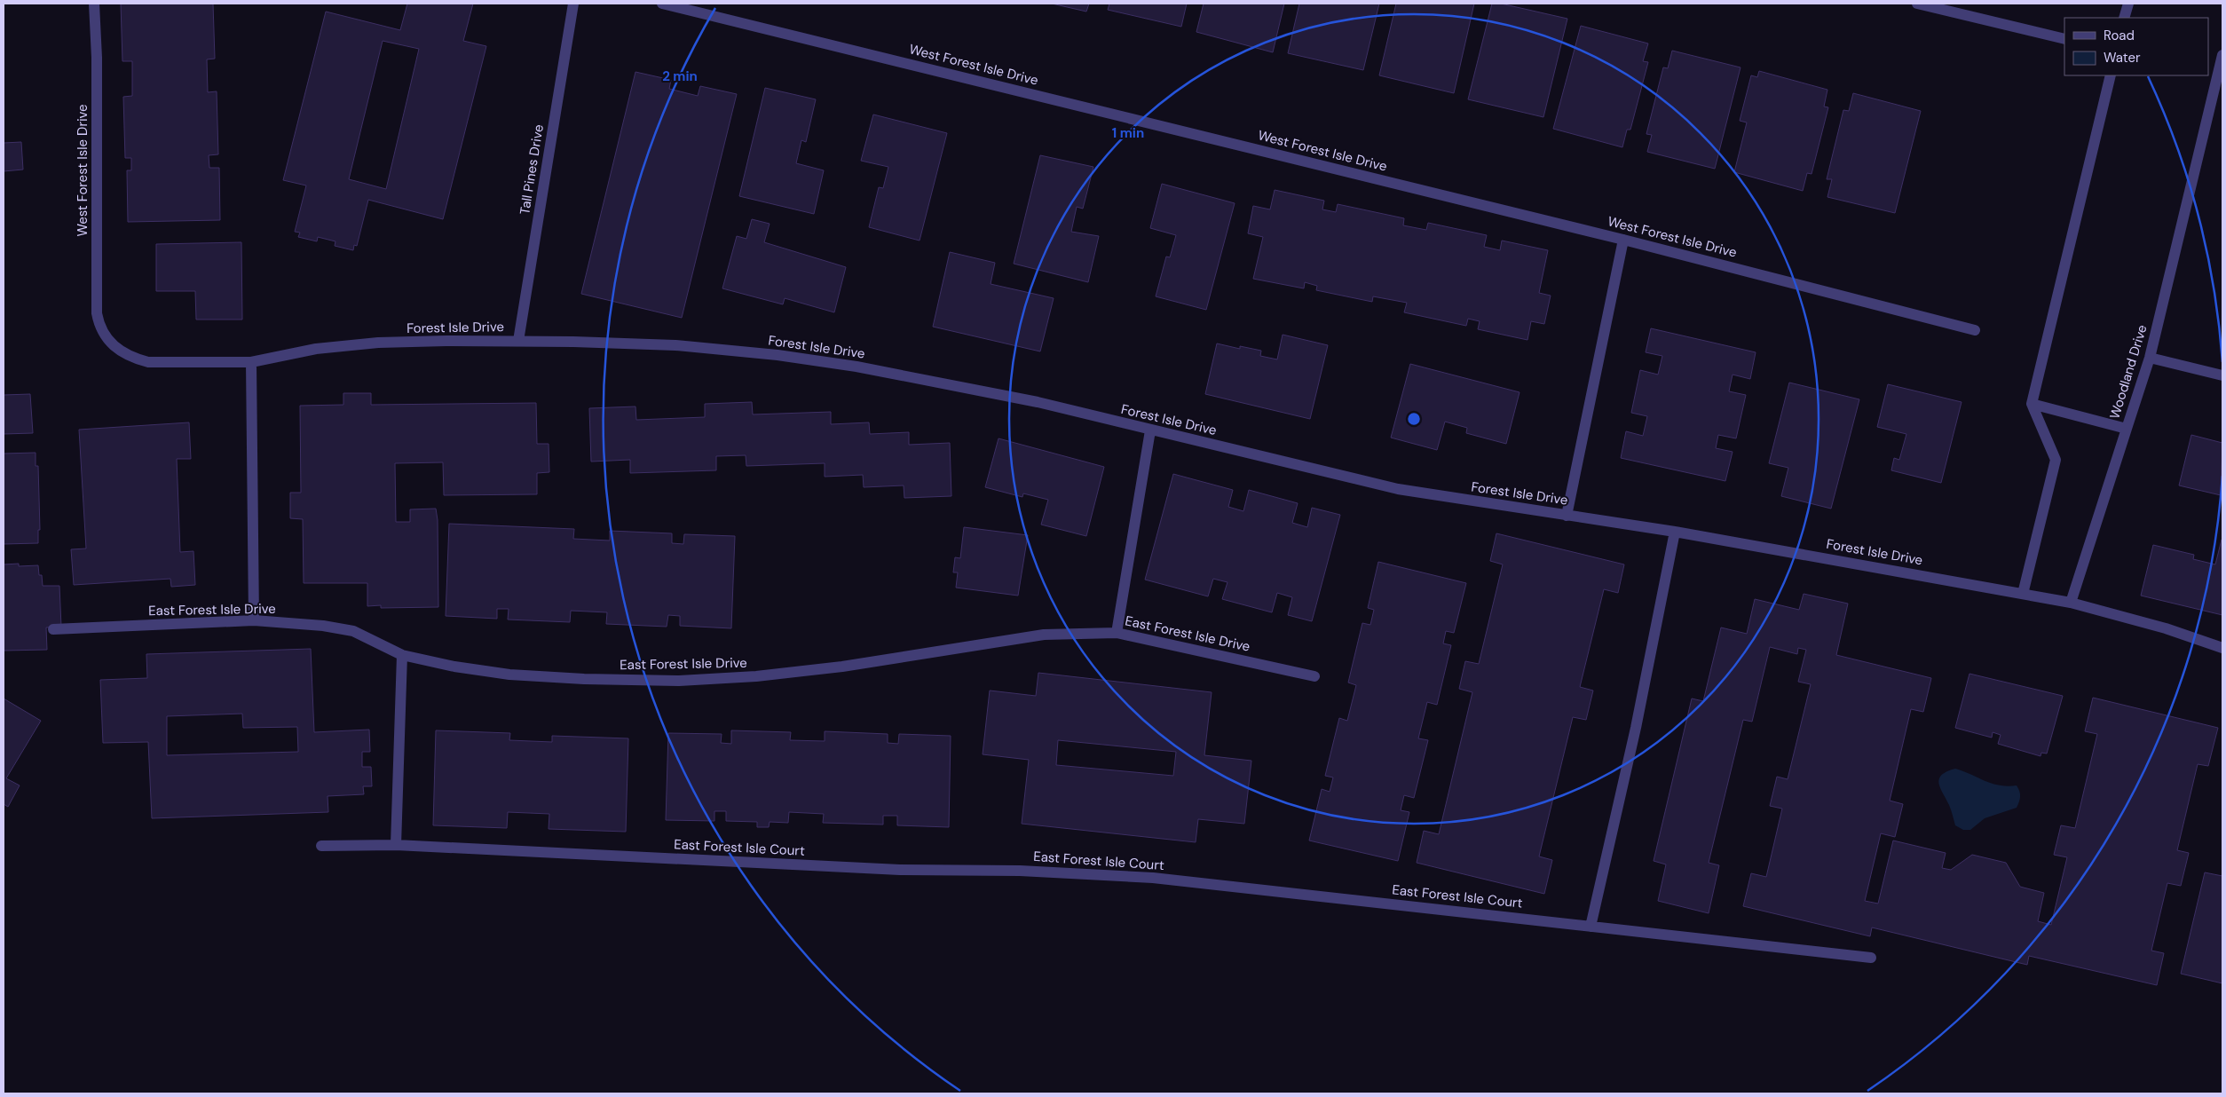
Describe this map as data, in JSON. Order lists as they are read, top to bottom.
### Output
{
  "streets": {
    "street": [
      "West Forest Isle Drive",
      "Tall Pines Drive",
      "Forest Isle Drive",
      "Woodland Drive",
      "East Forest Isle Drive",
      "East Forest Isle Court"
    ]
  },
  "crossings": [
    ["West Forest Isle Drive", "Forest Isle Drive"],
    ["Tall Pines Drive", "Forest Isle Drive"]
  ],
  "legend": ["Road", "Water"],
  "rings": ["2 min", "1 min"]
}
